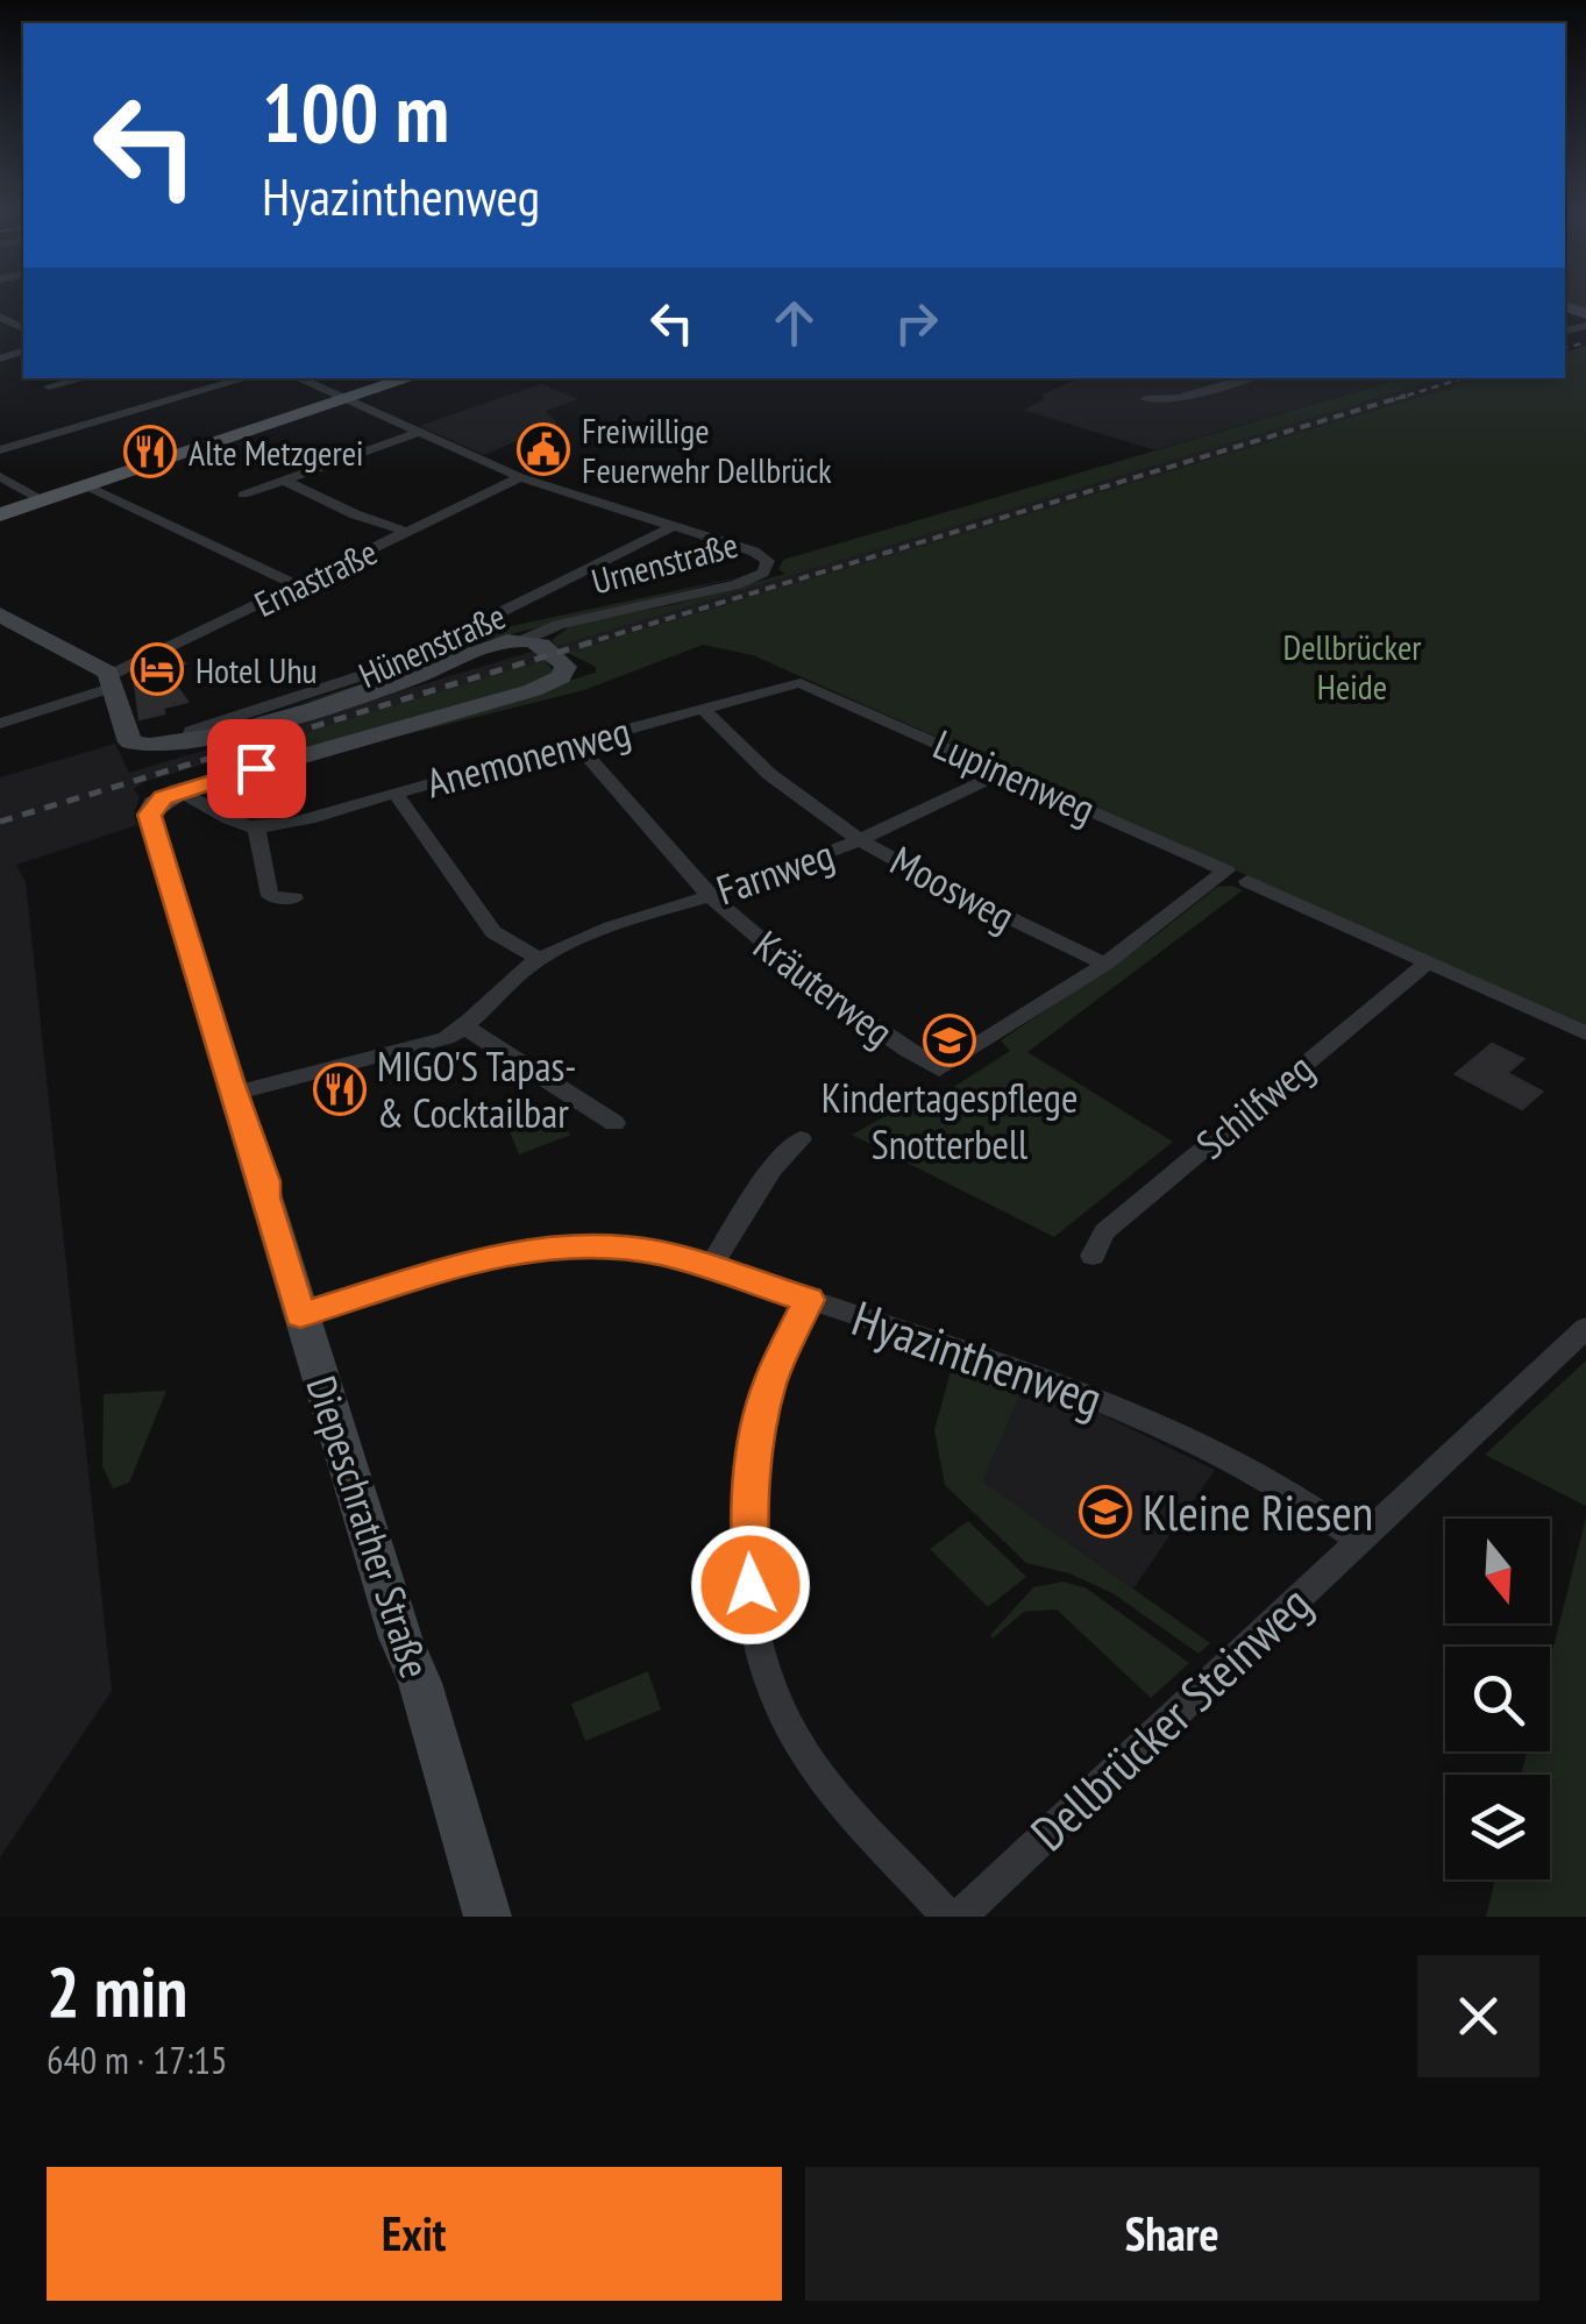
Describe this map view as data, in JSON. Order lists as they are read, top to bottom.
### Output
{
  "streets": {
    "street": [
      "Urnenstraße",
      "Ernastraße",
      "Hünenstraße",
      "Anemonenweg",
      "Lupinenweg",
      "Farnweg",
      "Moosweg",
      "Kräuterweg",
      "Schilfweg",
      "Hyazinthenweg",
      "Diepeschrather Straße",
      "Dellbrücker Steinweg"
    ]
  },
  "crossings": [
    ["Urnenstraße", "Ernastraße"],
    ["Urnenstraße", "Hünenstraße"],
    ["Anemonenweg", "Lupinenweg"],
    ["Anemonenweg", "Moosweg"],
    ["Anemonenweg", "Kräuterweg"],
    ["Lupinenweg", "Farnweg"],
    ["Lupinenweg", "Moosweg"],
    ["Lupinenweg", "Kräuterweg"],
    ["Farnweg", "Moosweg"],
    ["Farnweg", "Kräuterweg"],
    ["Moosweg", "Kräuterweg"],
    ["Hyazinthenweg", "Diepeschrather Straße"],
    ["Hyazinthenweg", "Dellbrücker Steinweg"]
  ],
  "parks": ["Dellbrücker Heide"],
  "places": {
    "public building": ["Freiwillige Feuerwehr Dellbrück"],
    "restaurant": ["Alte Metzgerei", "MIGO'S Tapas- & Cocktailbar"],
    "hotel": ["Hotel Uhu"],
    "school or university": ["Kindertagespflege Snotterbell", "Kleine Riesen"]
  },
  "north": "bottom",
  "page": {
    "turn": ["100 m", "Hyazinthenweg"],
    "heading": ["2 min", "640 m · 17:15"],
    "buttons": ["Exit", "Share"]
  }
}
